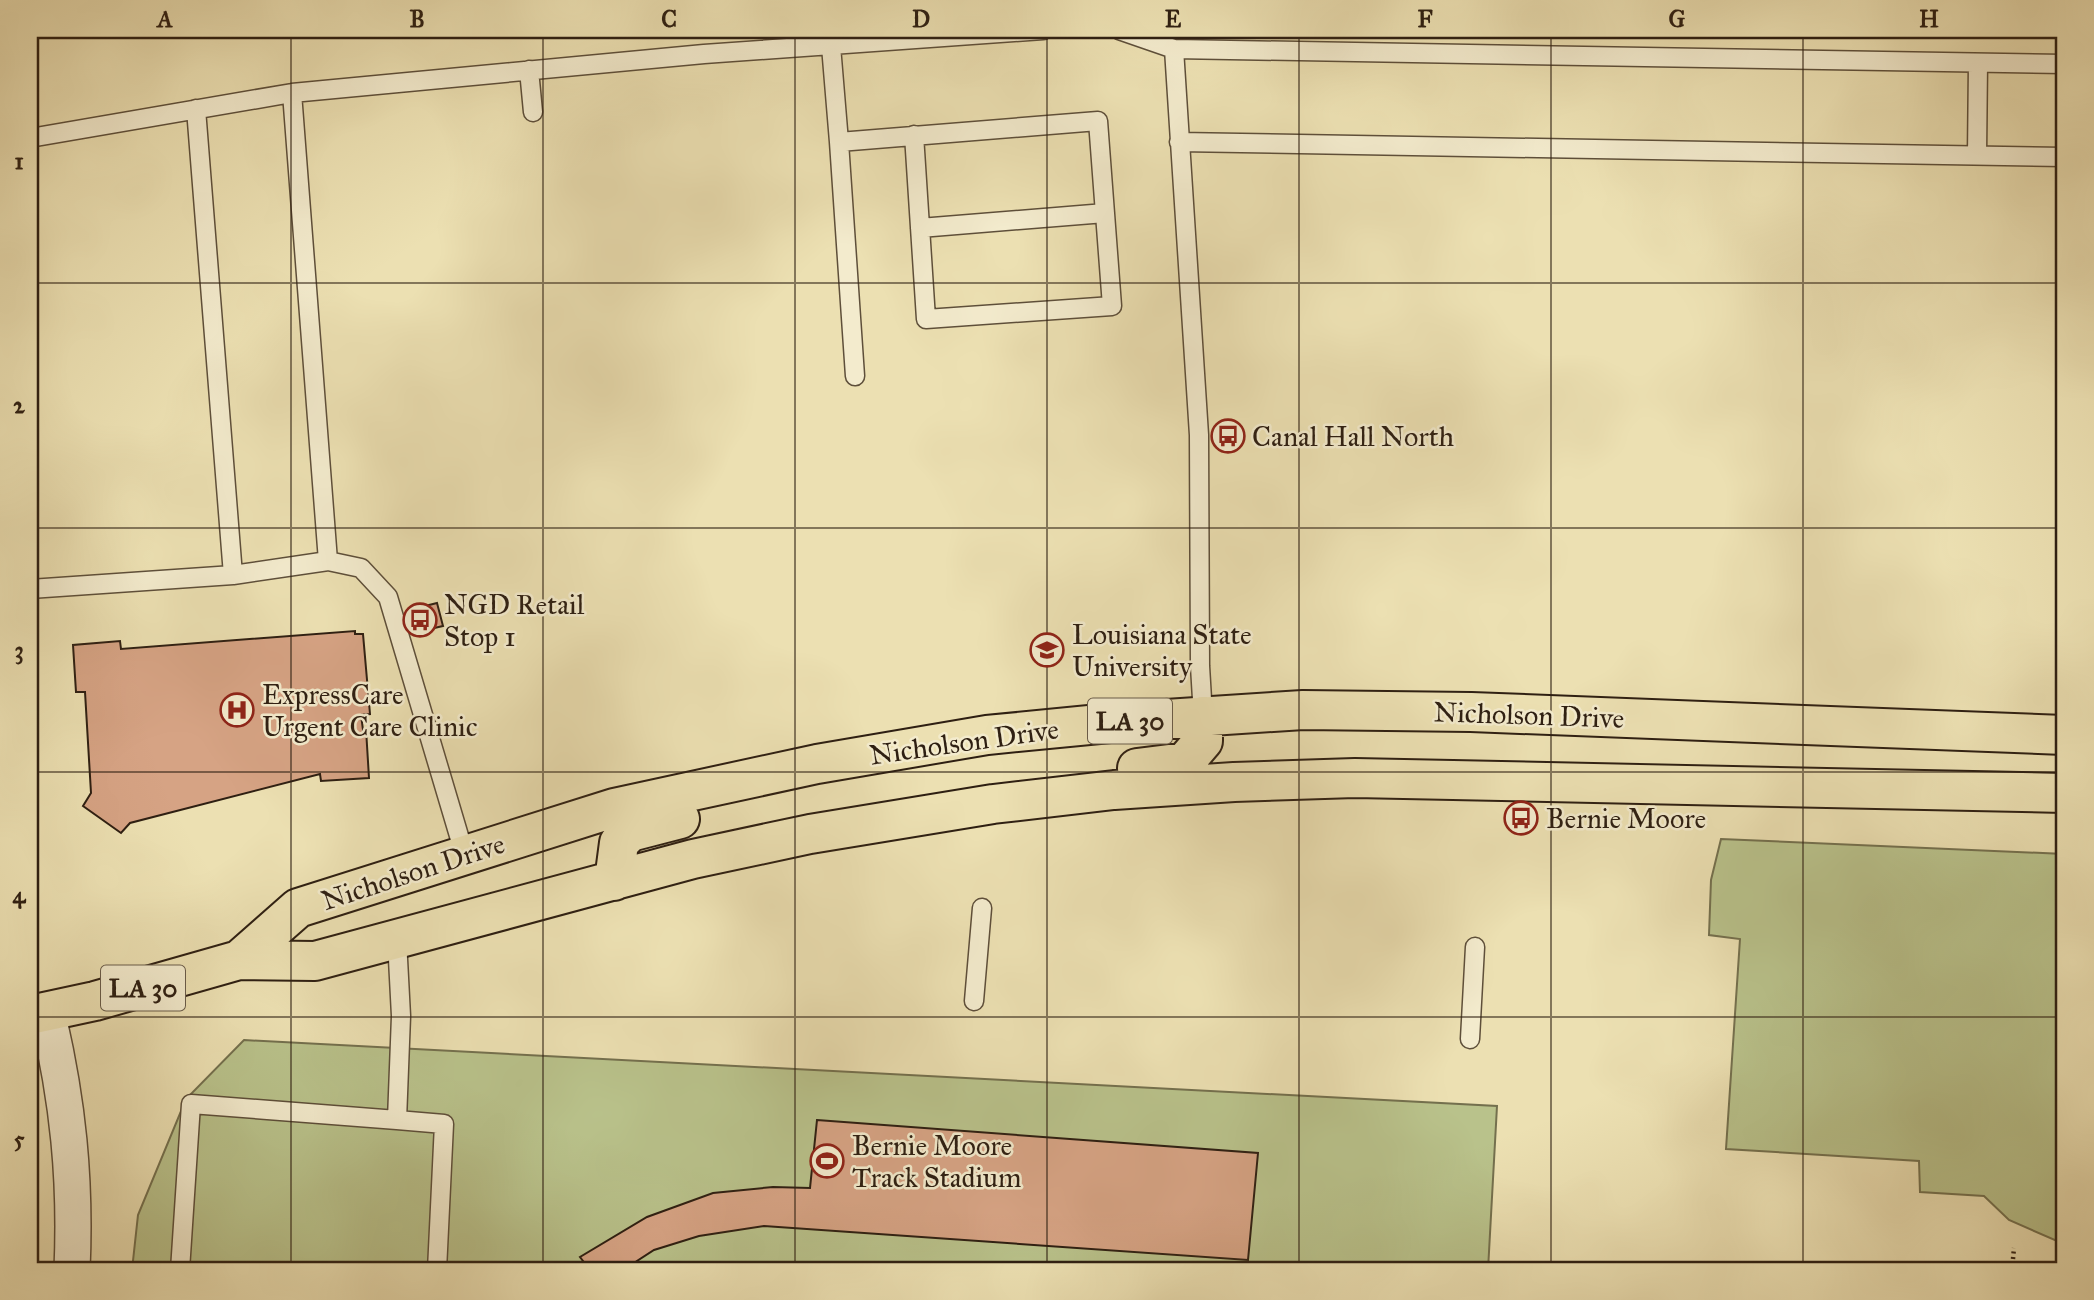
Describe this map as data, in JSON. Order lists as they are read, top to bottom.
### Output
{
  "streets": {
    "main road": ["Nicholson Drive", "LA 30"]
  },
  "places": {
    "bus stop": ["Canal Hall North", "NGD Retail Stop 1", "Bernie Moore"],
    "school or university": ["Louisiana State University"],
    "hospital": ["ExpressCare Urgent Care Clinic"],
    "sports": ["Bernie Moore Track Stadium"]
  },
  "grid": {
    "columns": [
      "A",
      "B",
      "C",
      "D",
      "E",
      "F",
      "G",
      "H"
    ],
    "rows": [
      "1",
      "2",
      "3",
      "4",
      "5"
    ]
  }
}
